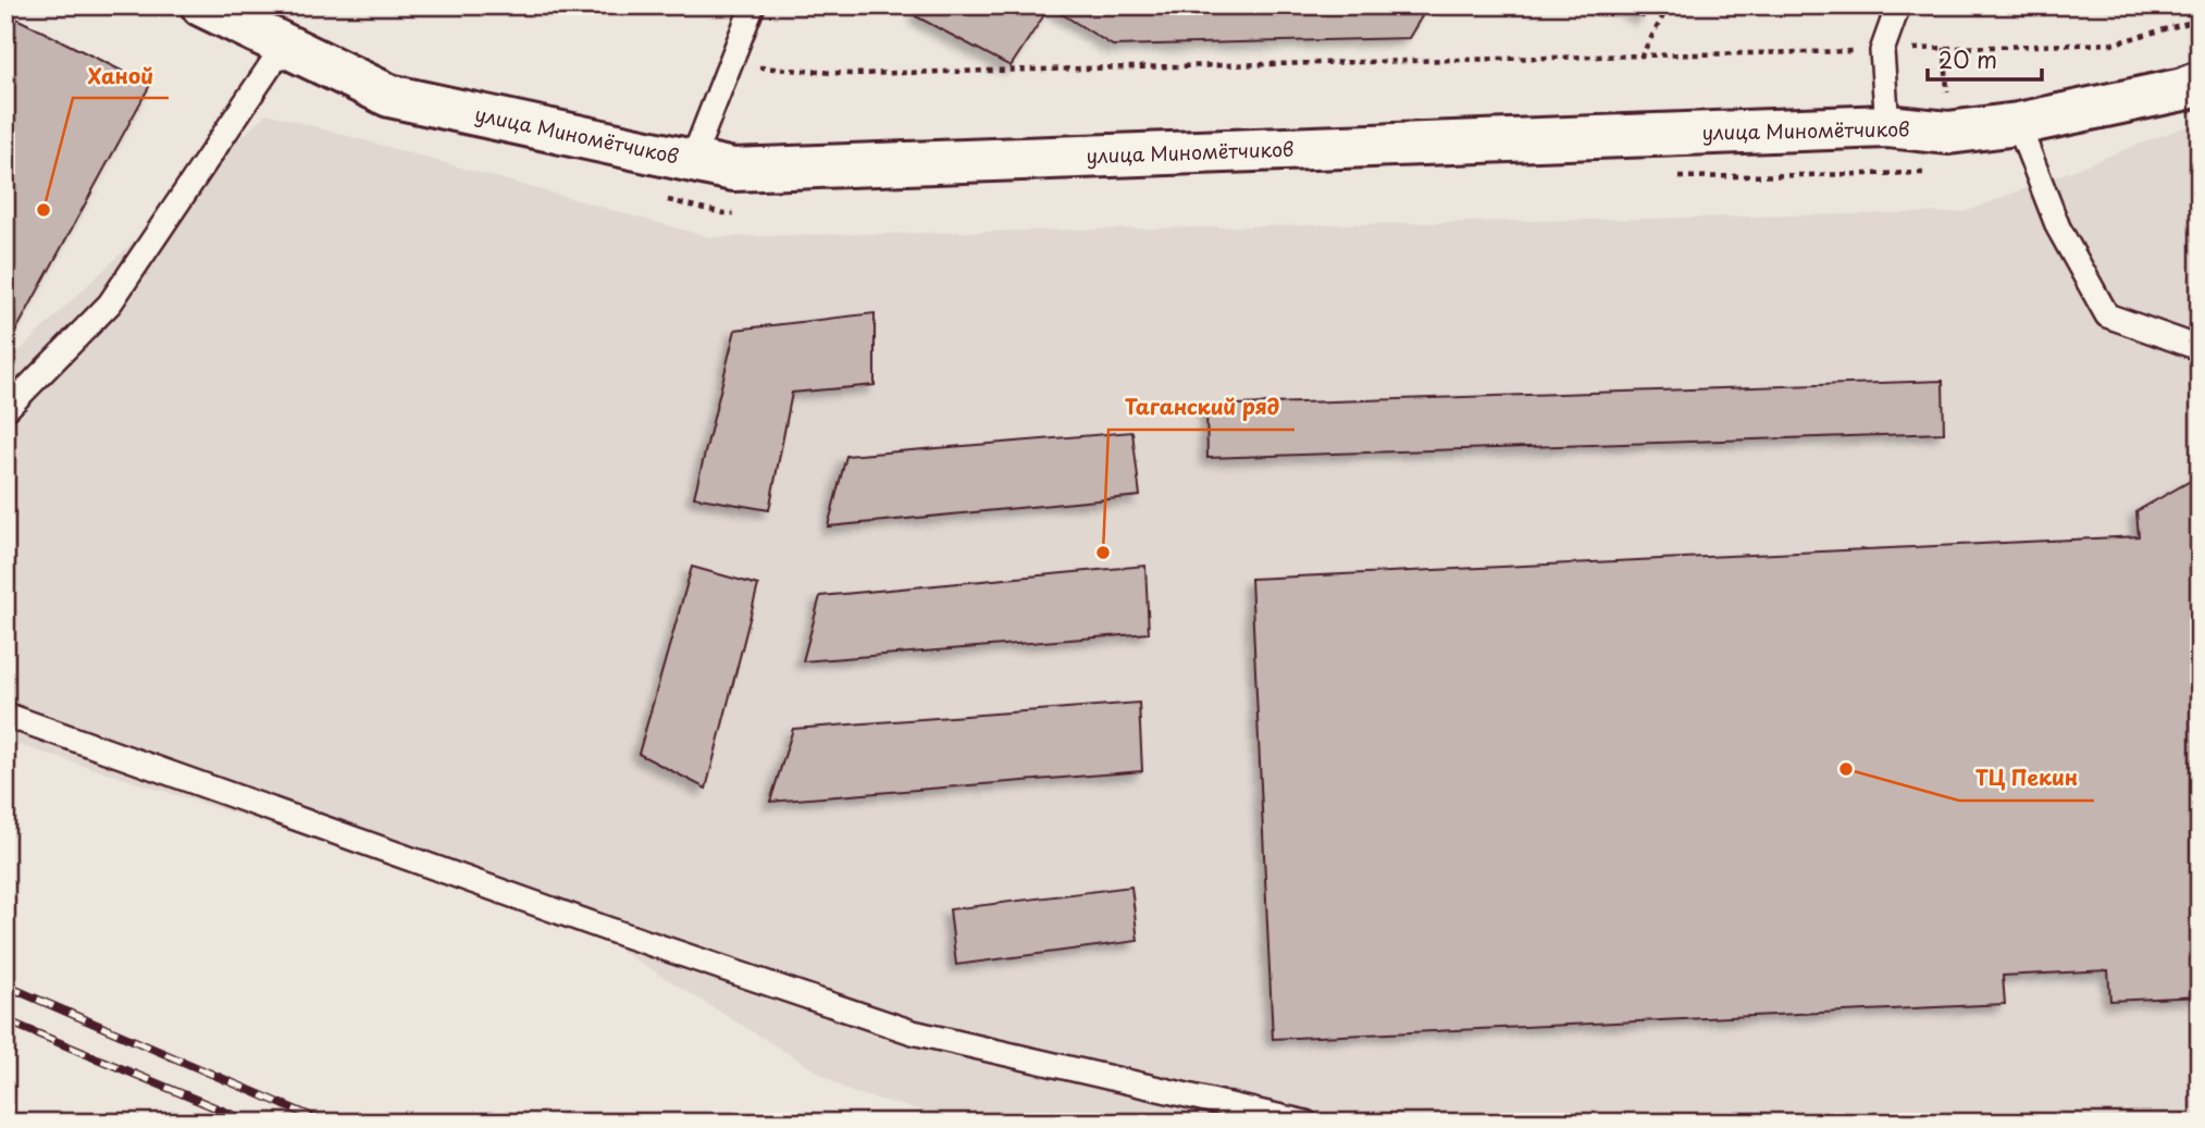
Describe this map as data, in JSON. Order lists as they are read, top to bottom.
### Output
{
  "streets": {
    "street": ["улица Миномётчиков"]
  },
  "places": ["Ханой", "Таганский ряд", "ТЦ Пекин"],
  "scale_bar": "20 m"
}
